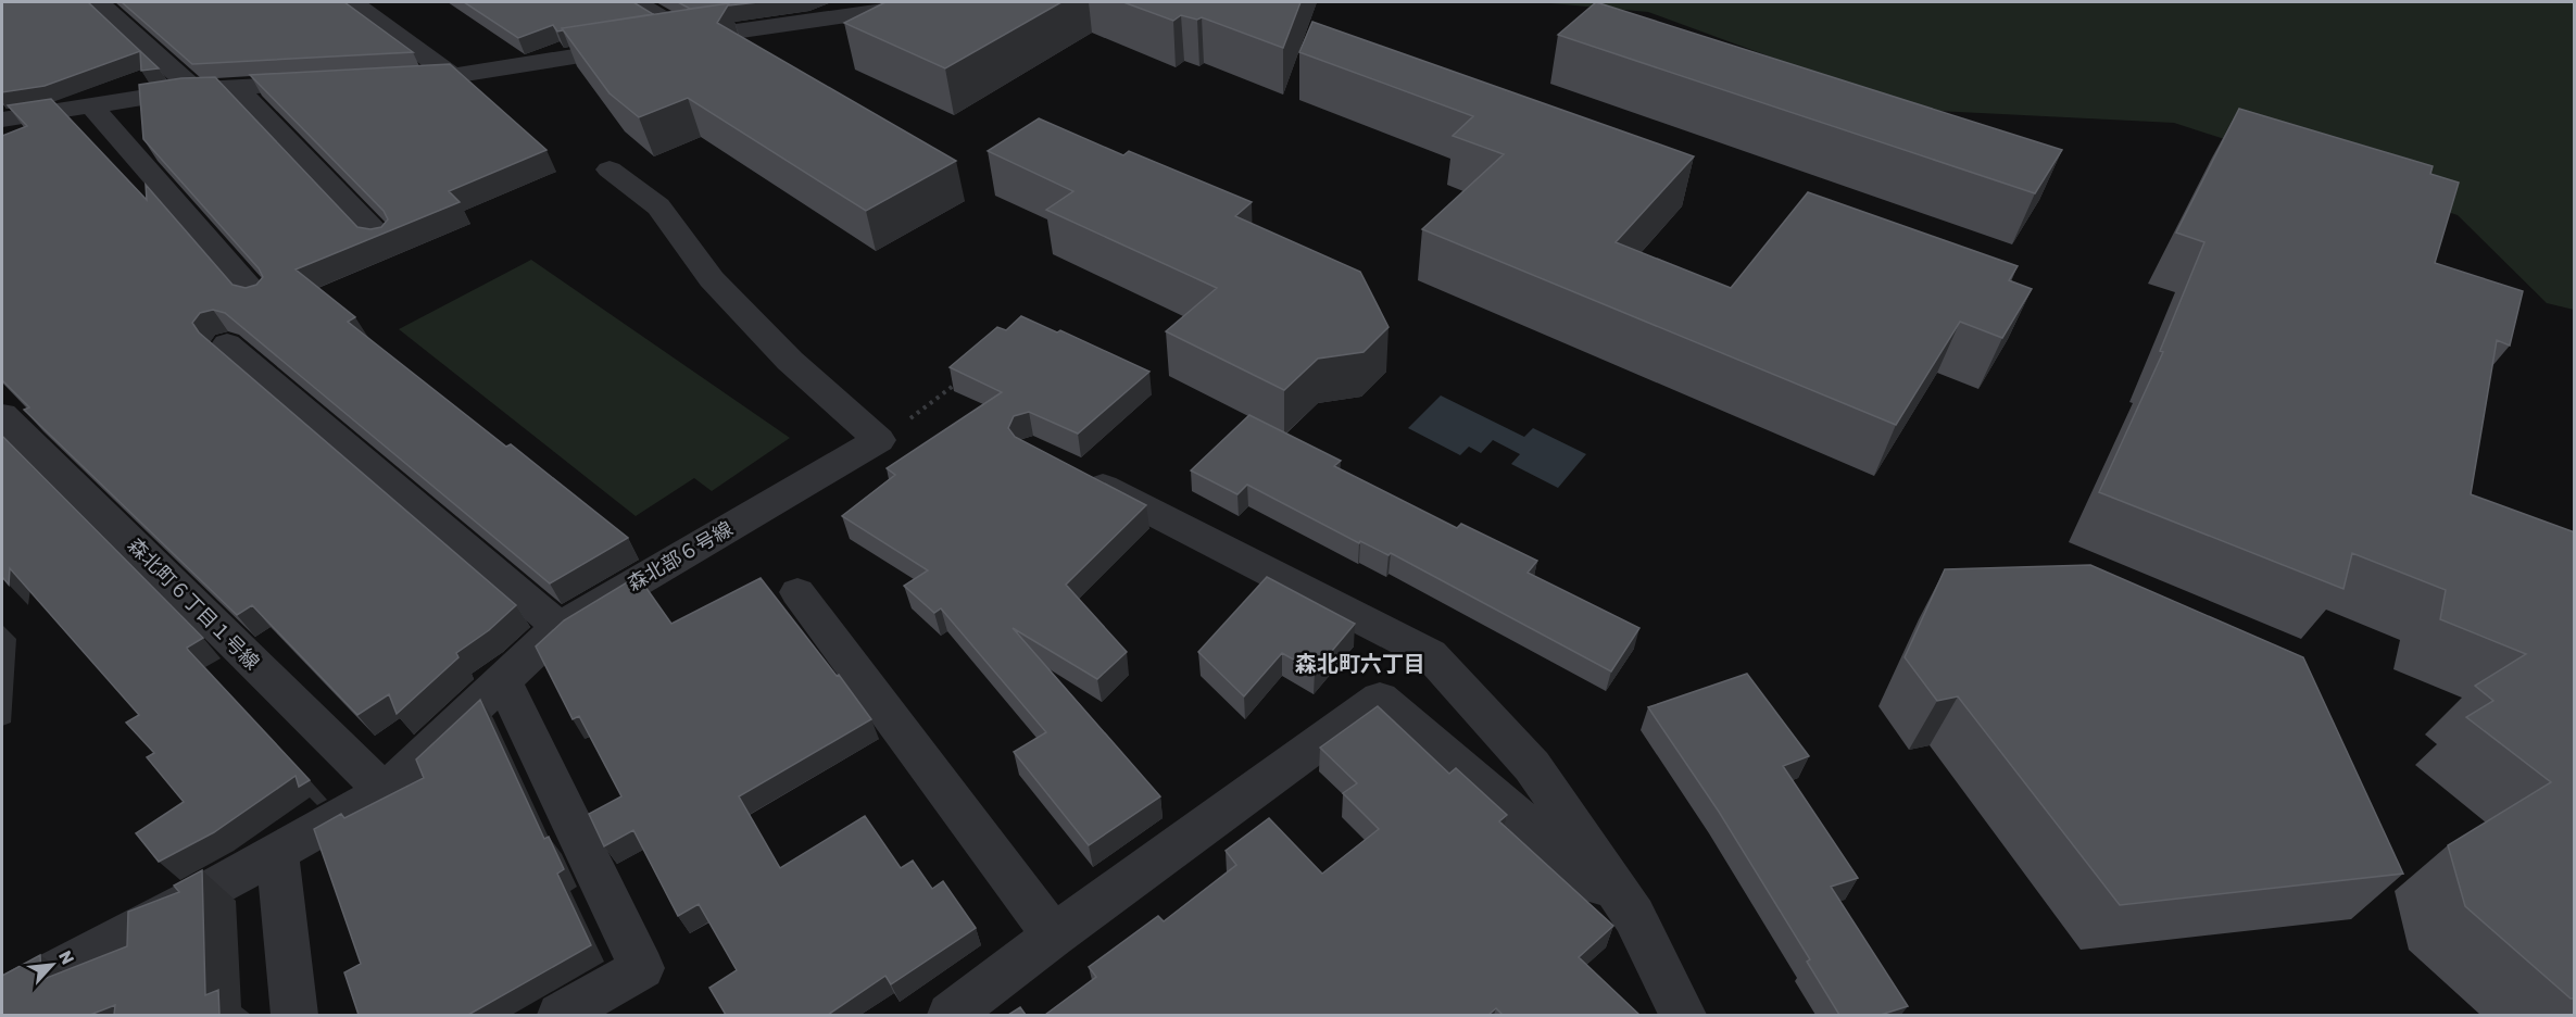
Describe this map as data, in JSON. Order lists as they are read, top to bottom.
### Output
{
  "streets": {
    "street": ["森北部６号線", "森北町６丁目１号線"]
  },
  "crossings": [
    ["森北部６号線", "森北町６丁目１号線"]
  ],
  "districts": ["森北町六丁目"],
  "north": "top right"
}
